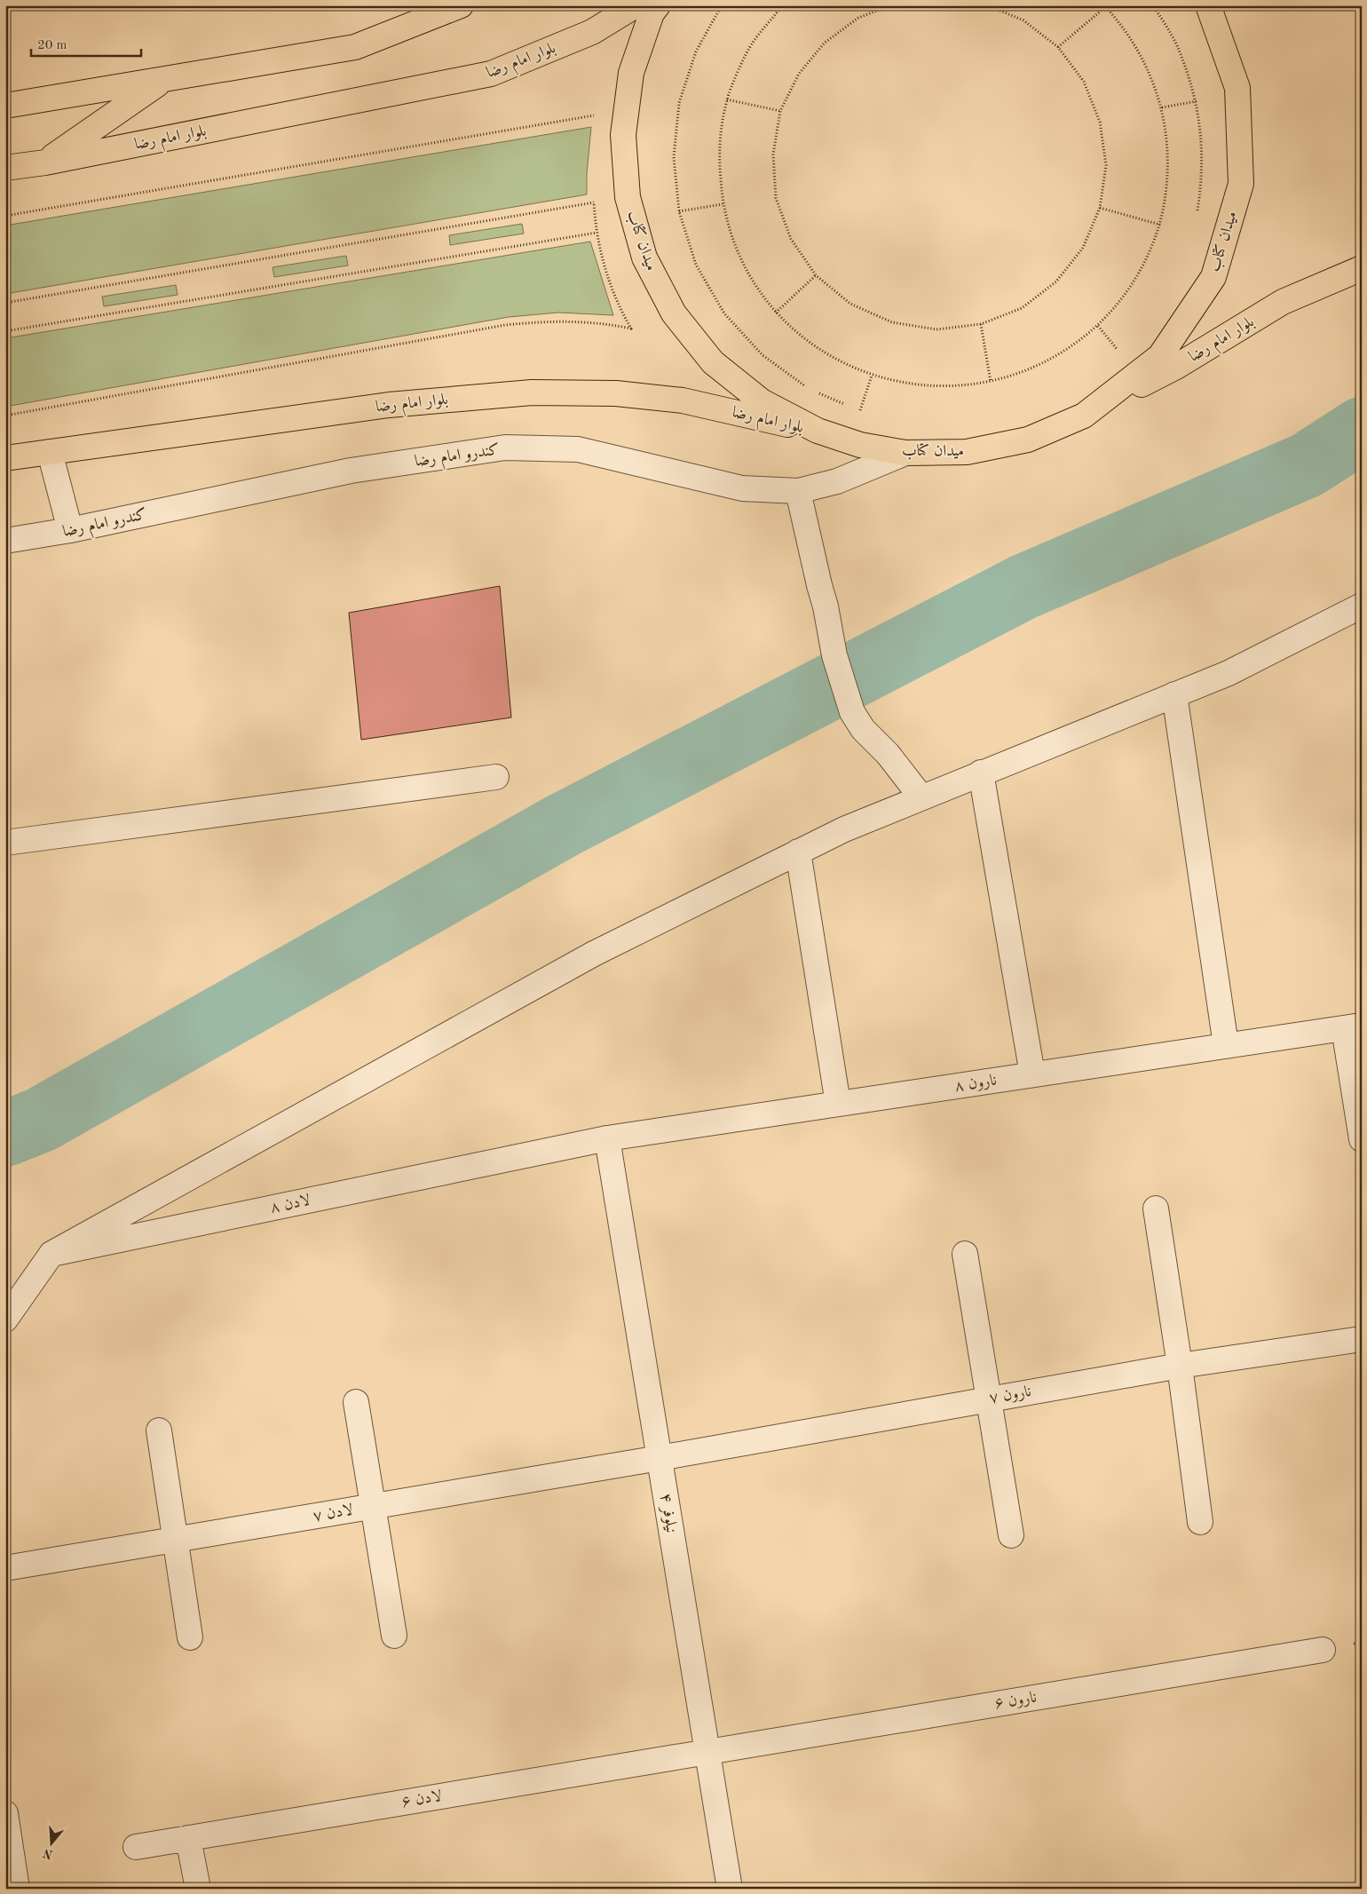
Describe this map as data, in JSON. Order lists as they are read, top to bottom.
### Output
{
  "streets": {
    "main road": ["بلوار امام رضا", "میدان کتاب"],
    "street": [
      "کندرو امام رضا",
      "نارون ۸",
      "لادن ۸",
      "نارون ۷",
      "لادن ۷",
      "نیلوفر ۴",
      "نارون ۶",
      "لادن ۶"
    ]
  },
  "crossings": [
    ["بلوار امام رضا", "میدان کتاب"],
    ["میدان کتاب", "کندرو امام رضا"],
    ["نارون ۸", "لادن ۸"],
    ["نارون ۸", "نیلوفر ۴"],
    ["لادن ۸", "نیلوفر ۴"],
    ["نارون ۷", "لادن ۷"],
    ["نارون ۷", "نیلوفر ۴"],
    ["لادن ۷", "نیلوفر ۴"],
    ["نیلوفر ۴", "نارون ۶"],
    ["نیلوفر ۴", "لادن ۶"],
    ["نارون ۶", "لادن ۶"]
  ],
  "scale_bar": "20 m",
  "north": "bottom"
}
